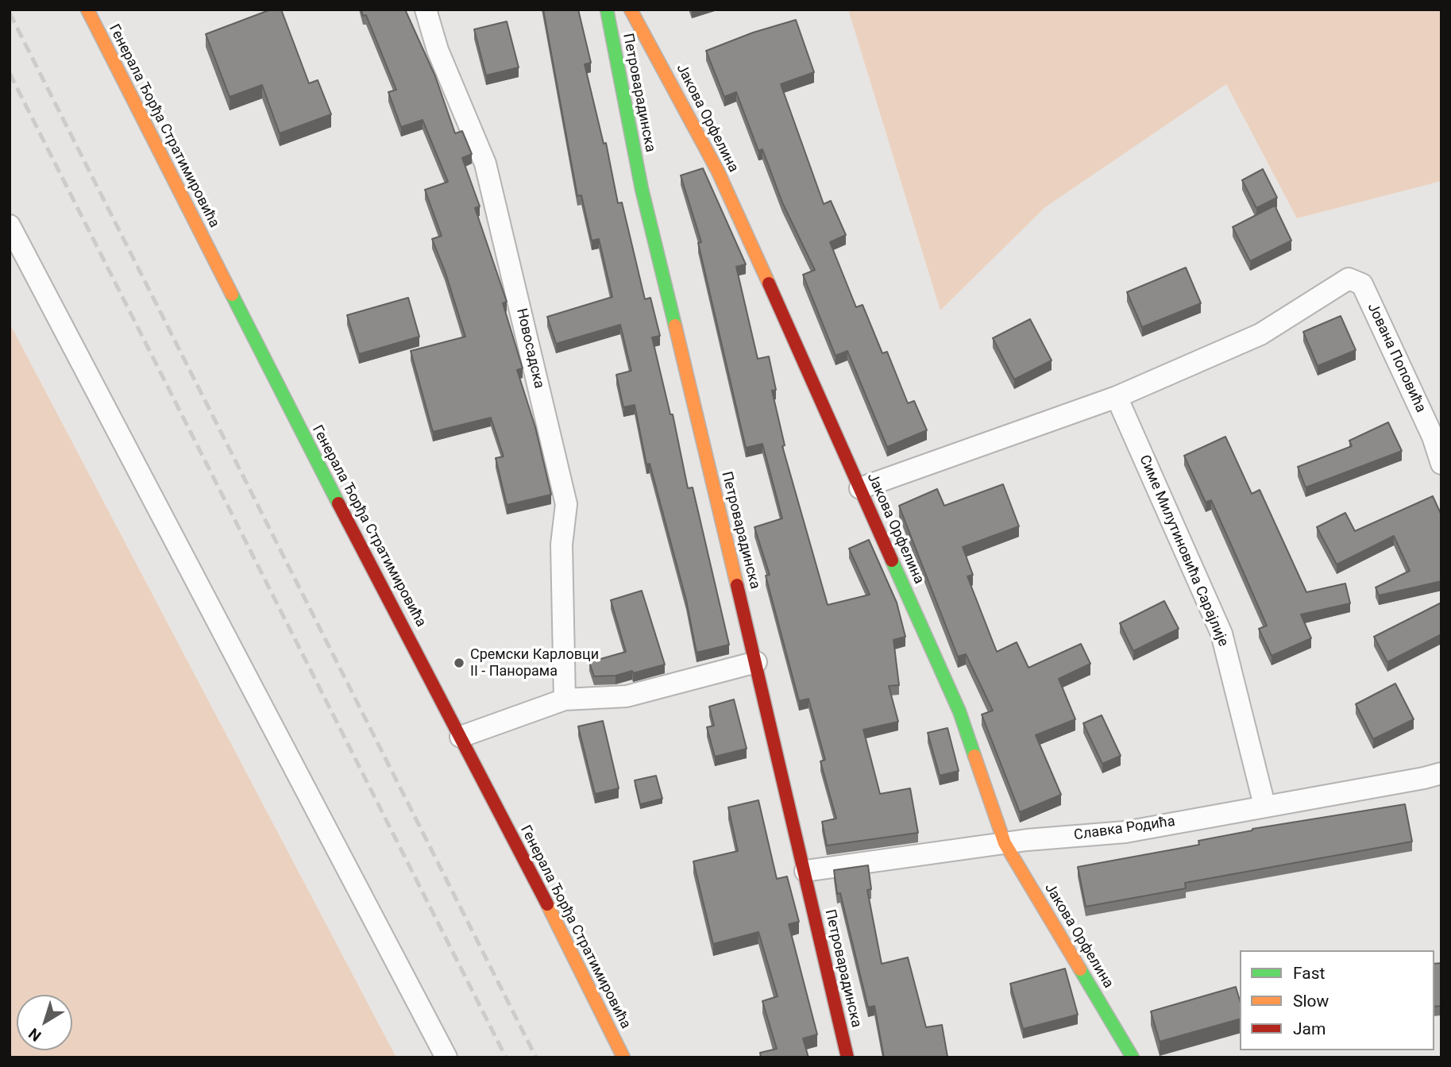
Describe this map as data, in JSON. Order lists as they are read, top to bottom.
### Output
{
  "streets": {
    "street": [
      "Петроварадинска",
      "Јакова Орфелина",
      "Генерала Ђорђа Стратимировића",
      "Новосадска",
      "Јована Поповића",
      "Симе Милутиновића Сарајлије",
      "Славка Родића"
    ]
  },
  "crossings": [
    ["Петроварадинска", "Славка Родића"],
    ["Јакова Орфелина", "Славка Родића"],
    ["Јована Поповића", "Симе Милутиновића Сарајлије"],
    ["Симе Милутиновића Сарајлије", "Славка Родића"]
  ],
  "places": ["Сремски Карловци II - Панорама"],
  "legend": ["Fast", "Slow", "Jam"],
  "north": "bottom left"
}
